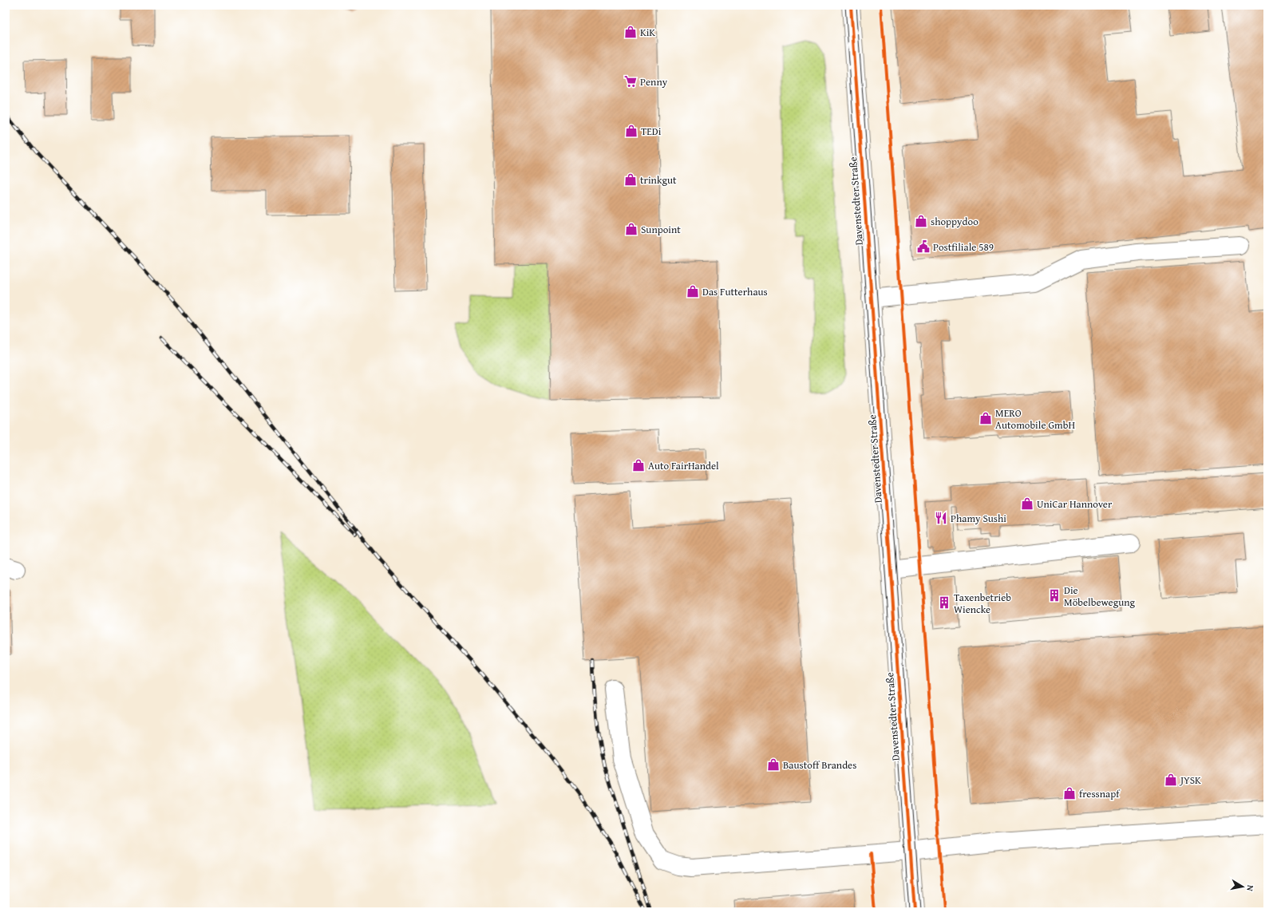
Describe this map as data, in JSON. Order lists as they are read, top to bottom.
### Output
{
  "streets": {
    "street": ["Davenstedter Straße"]
  },
  "places": {
    "shop": [
      "KiK",
      "TEDi",
      "trinkgut",
      "shoppydoo",
      "Sunpoint",
      "Das Futterhaus",
      "MERO Automobile GmbH",
      "Auto FairHandel",
      "UniCar Hannover",
      "Baustoff Brandes",
      "JYSK",
      "fressnapf"
    ],
    "supermarket": ["Penny"],
    "public building": ["Postfiliale 589"],
    "restaurant": ["Phamy Sushi"],
    "building": ["Die Möbelbewegung", "Taxenbetrieb Wiencke"]
  },
  "north": "right"
}
